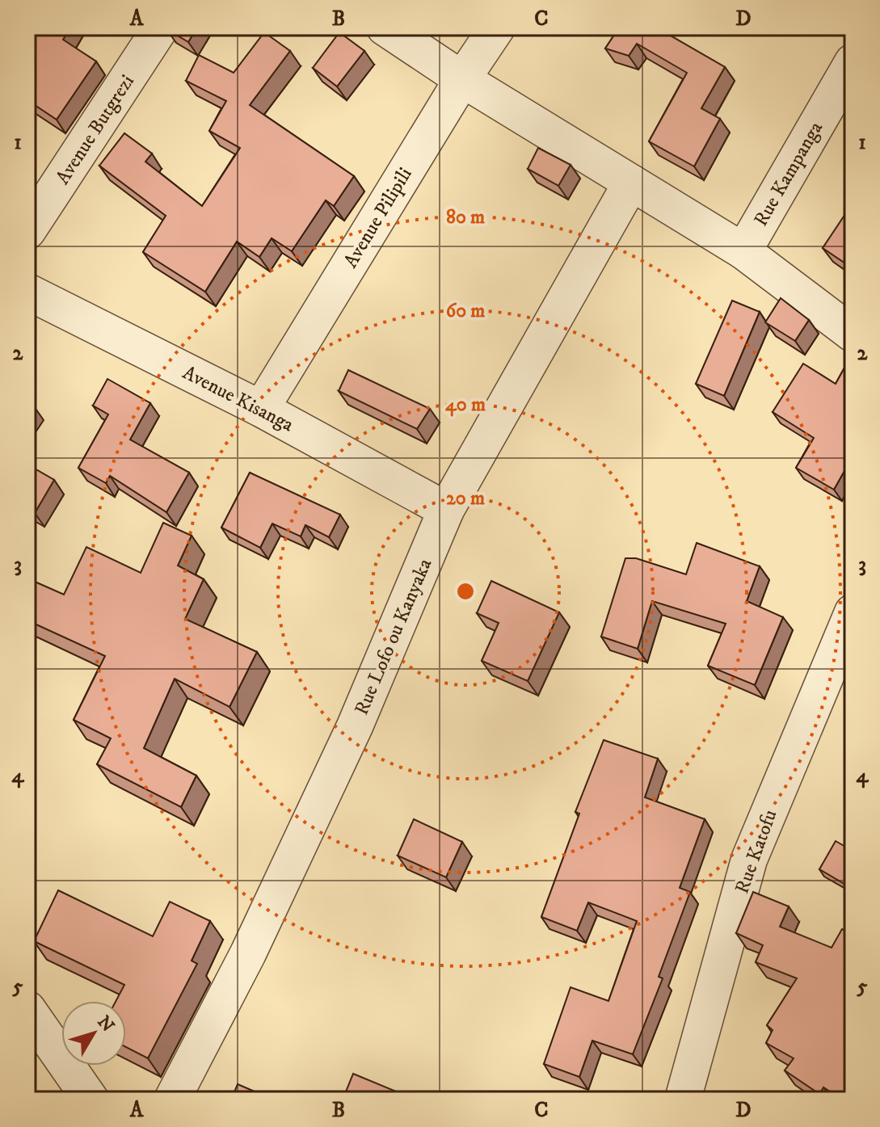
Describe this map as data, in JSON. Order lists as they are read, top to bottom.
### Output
{
  "streets": {
    "street": [
      "Avenue Butgrezi",
      "Rue Kampanga",
      "Avenue Pilipili",
      "Avenue Kisanga",
      "Rue Lofo ou Kanyaka",
      "Rue Katofu"
    ]
  },
  "crossings": [
    ["Avenue Pilipili", "Avenue Kisanga"],
    ["Avenue Kisanga", "Rue Lofo ou Kanyaka"]
  ],
  "north": "top right",
  "grid": {
    "columns": [
      "A",
      "B",
      "C",
      "D"
    ],
    "rows": [
      "1",
      "2",
      "3",
      "4",
      "5"
    ]
  },
  "rings": [
    "80 m",
    "60 m",
    "40 m",
    "20 m"
  ]
}
